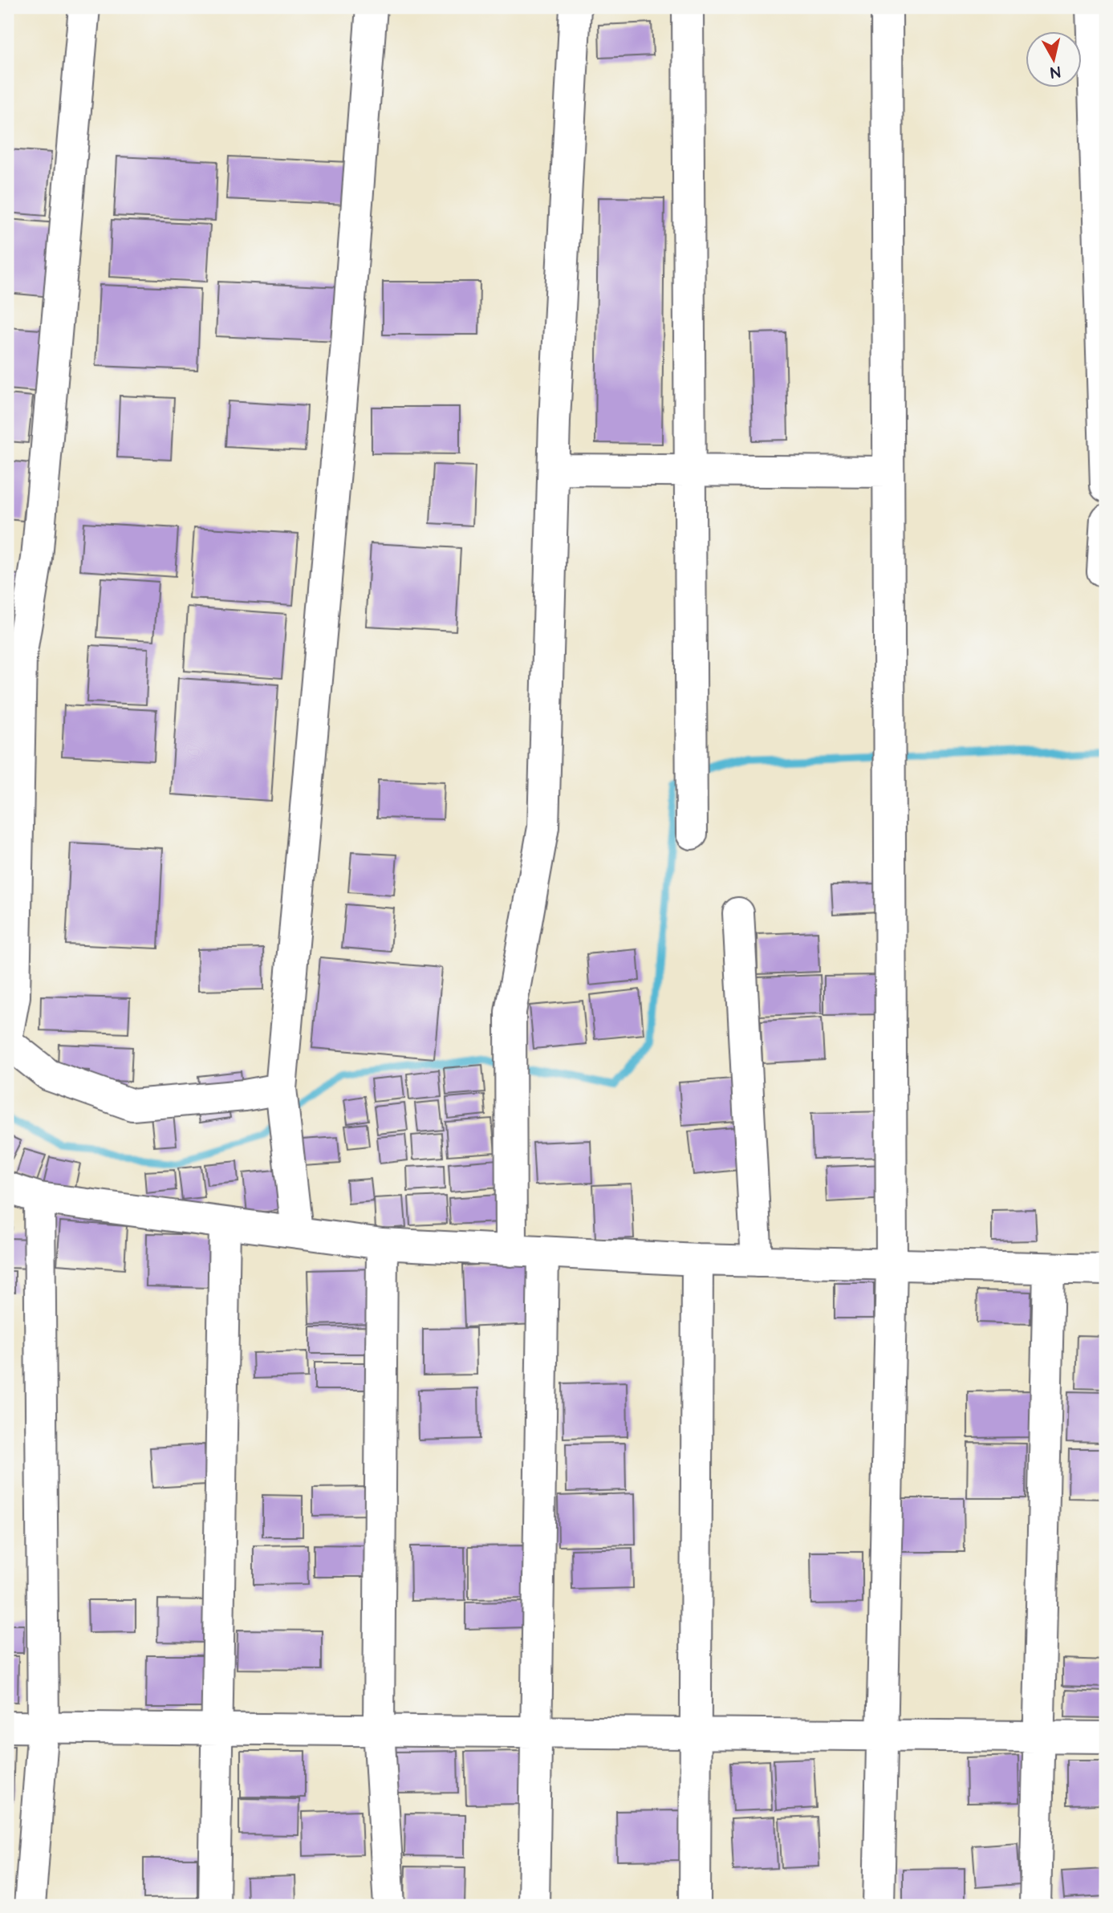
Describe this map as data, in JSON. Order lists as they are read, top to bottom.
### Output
{
  "north": "bottom"
}
